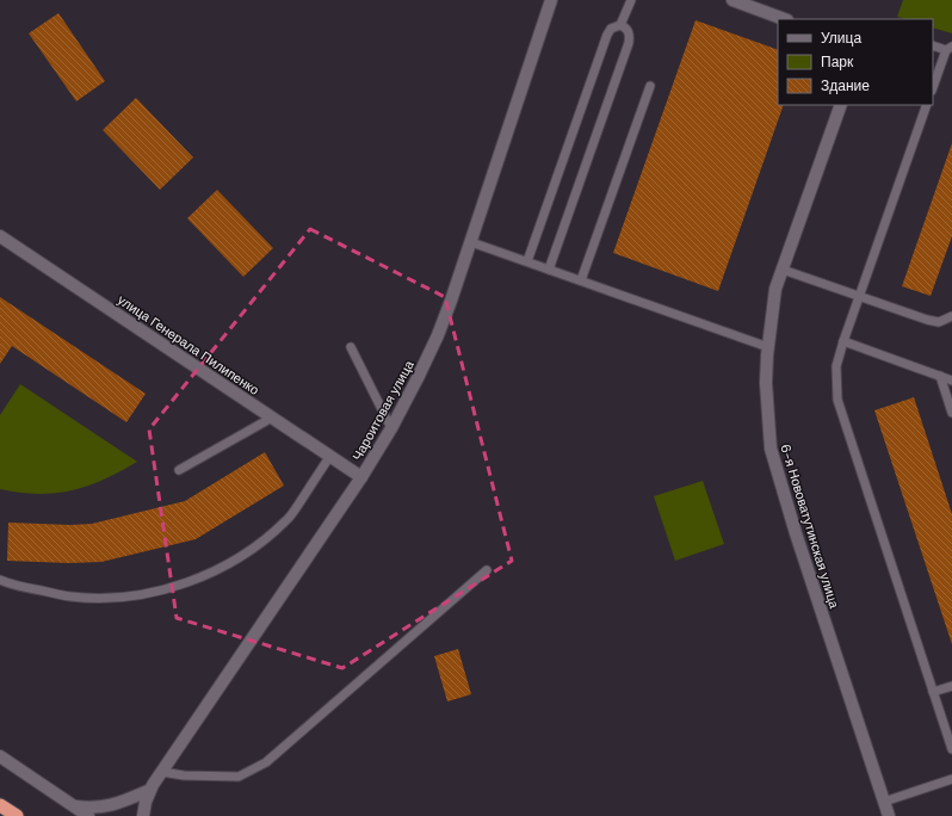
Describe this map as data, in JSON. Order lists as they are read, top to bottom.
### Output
{
  "streets": {
    "street": ["улица Генерала Пилипенко", "Чароитовая улица", "6-я Нововатутинская улица"]
  },
  "crossings": [
    ["улица Генерала Пилипенко", "Чароитовая улица"]
  ],
  "legend": ["Улица", "Парк", "Здание"]
}
